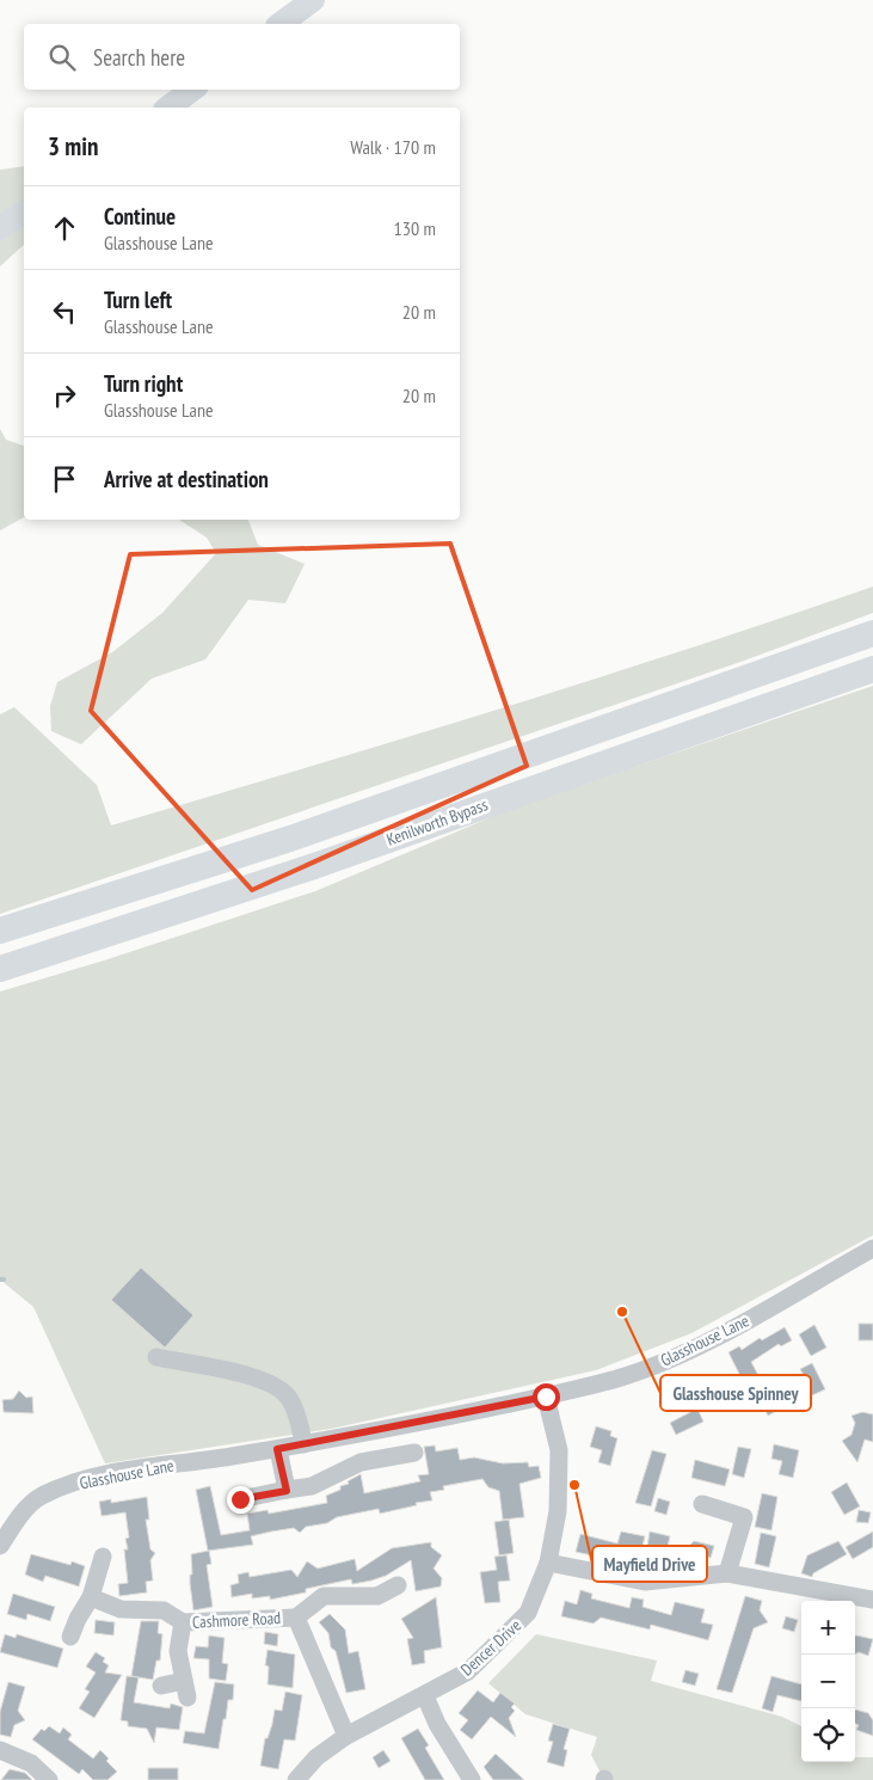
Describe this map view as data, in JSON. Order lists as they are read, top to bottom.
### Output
{
  "streets": {
    "highway": ["Kenilworth Bypass"],
    "street": ["Glasshouse Lane", "Cashmore Road", "Dencer Drive"]
  },
  "crossings": [
    ["Glasshouse Lane", "Dencer Drive"],
    ["Cashmore Road", "Dencer Drive"]
  ],
  "places": ["Glasshouse Spinney", "Mayfield Drive"],
  "page": {
    "search": "Search here",
    "heading": ["3 min", "Walk · 170 m"],
    "list": [
      ["Continue", "Glasshouse Lane", "130 m"],
      ["Turn left", "Glasshouse Lane", "20 m"],
      ["Turn right", "Glasshouse Lane", "20 m"],
      "Arrive at destination"
    ],
    "map_buttons": ["+", "−"]
  }
}
